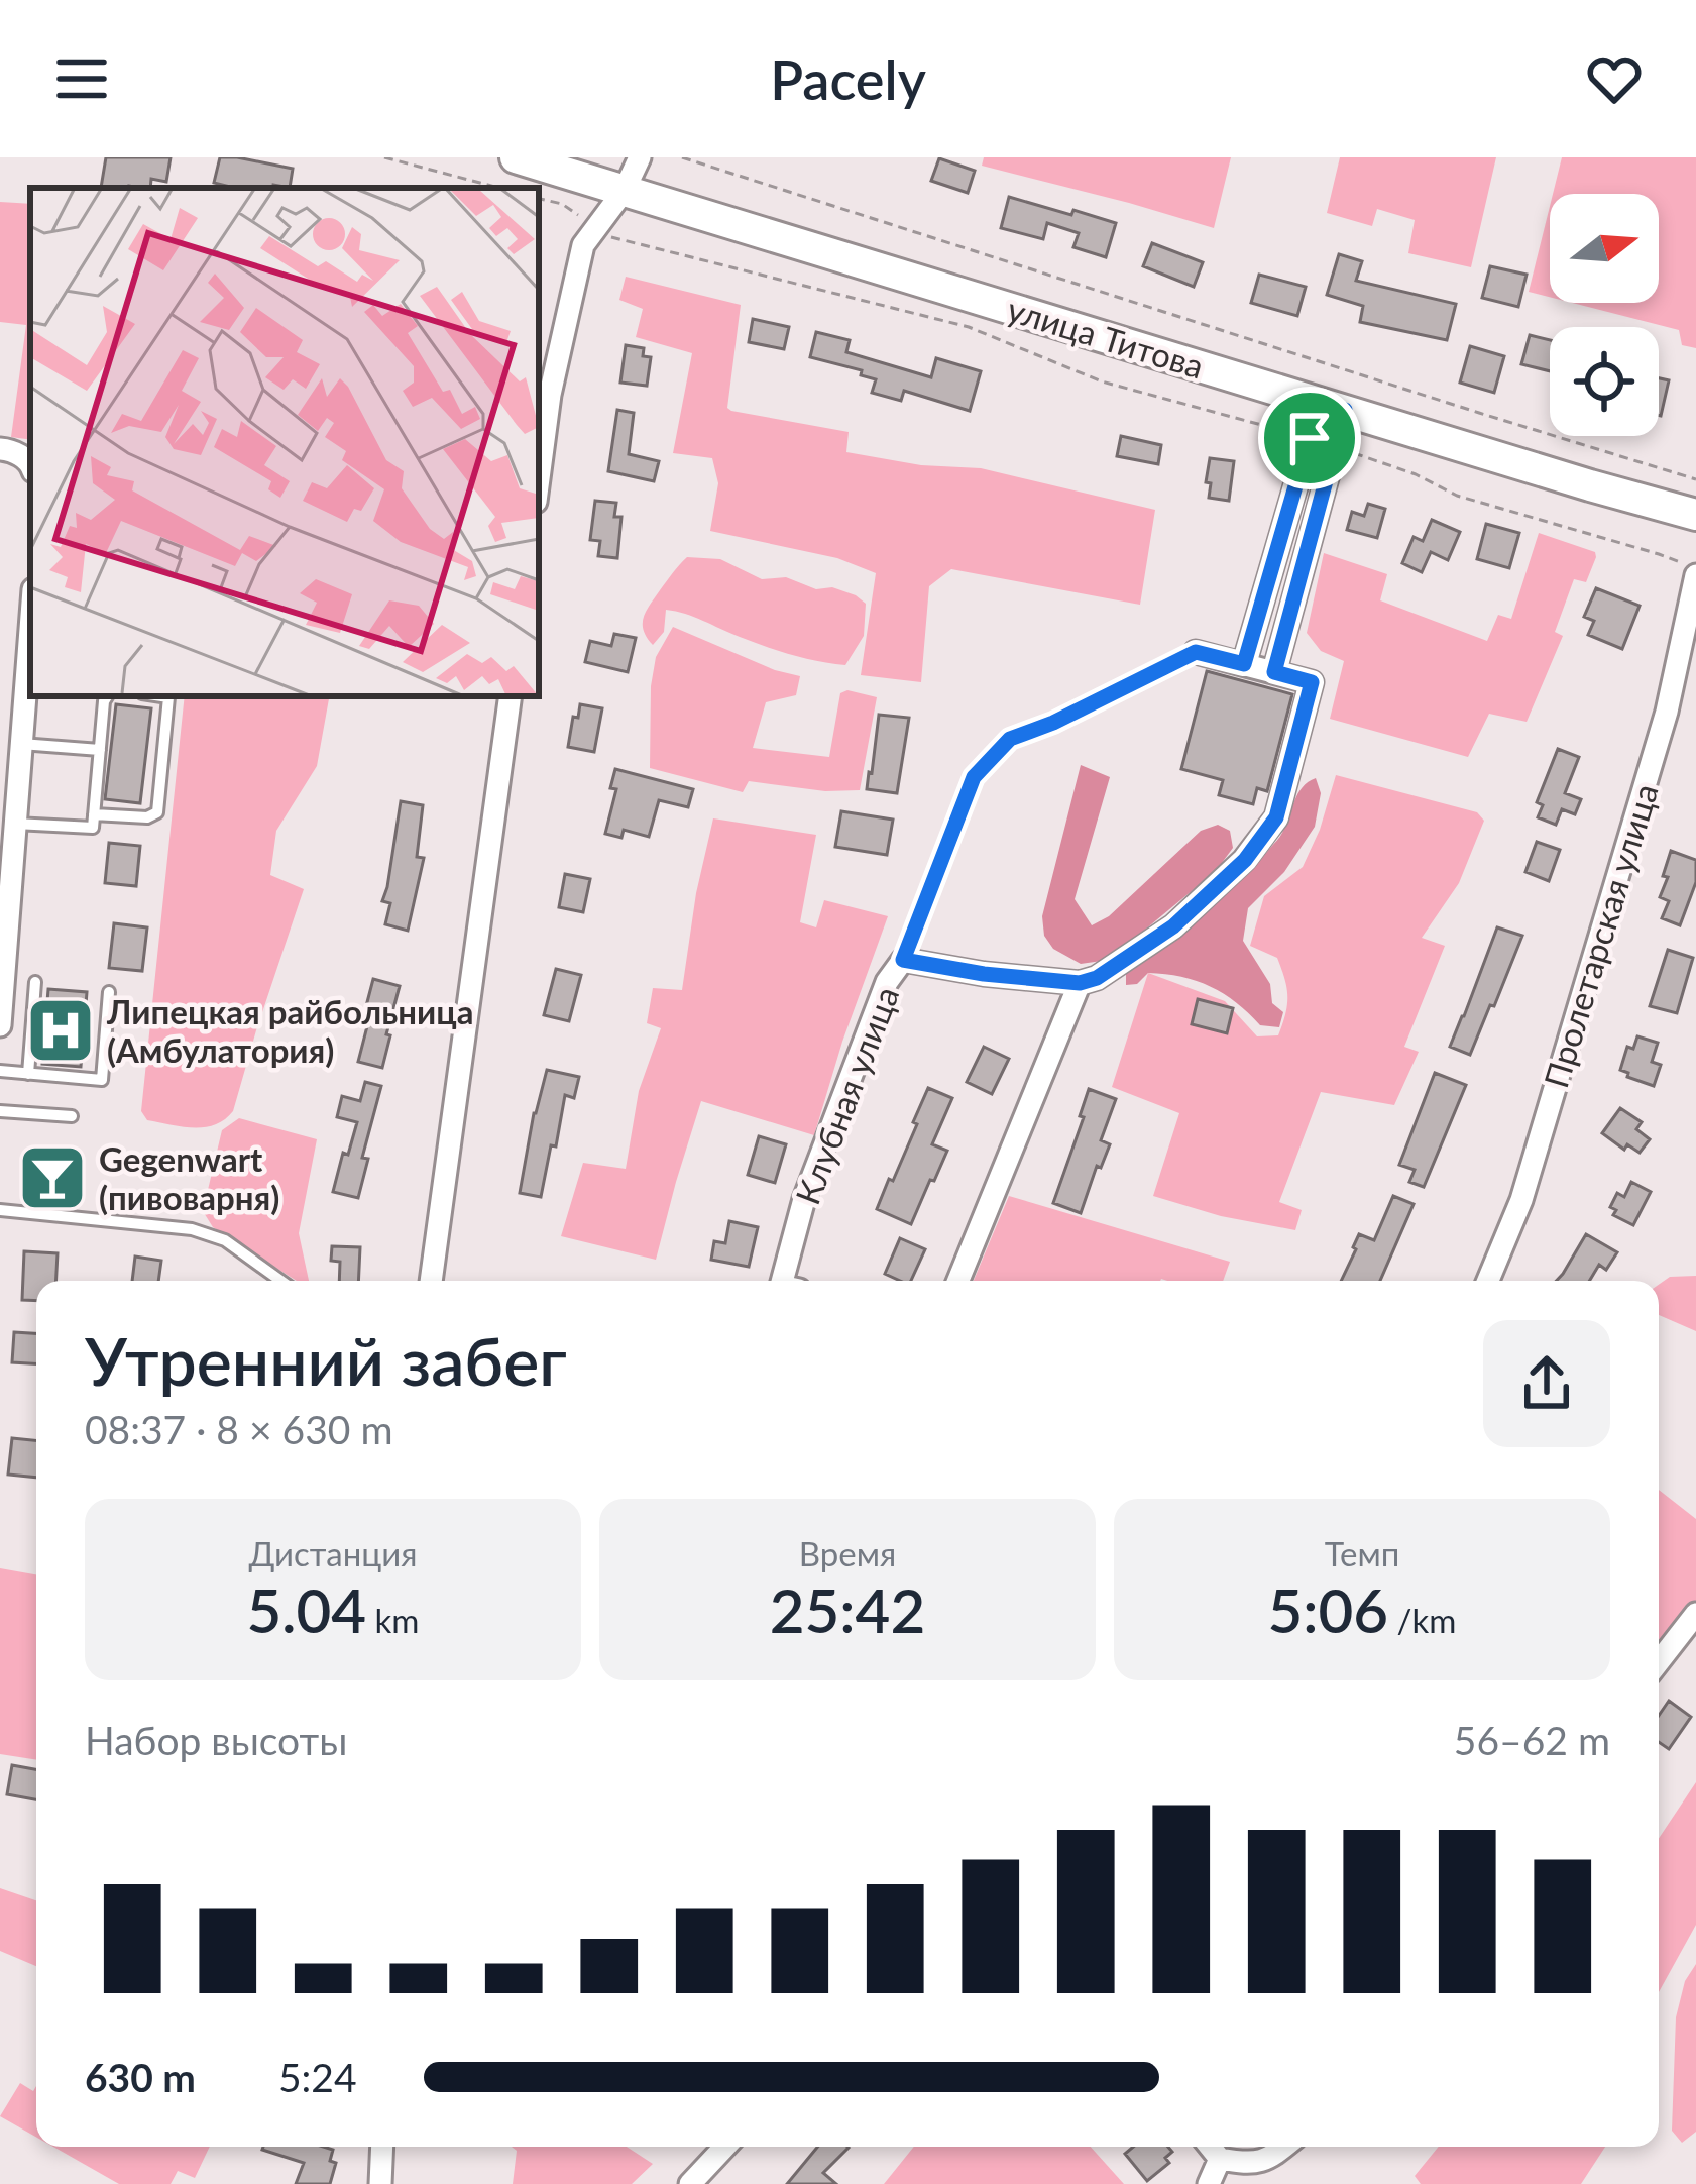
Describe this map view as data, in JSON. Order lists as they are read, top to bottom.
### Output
{
  "streets": {
    "main road": ["улица Титова"],
    "street": ["Пролетарская улица", "Клубная улица"]
  },
  "places": {
    "hospital": ["Липецкая райбольница (Амбулатория)"],
    "bar": ["Gegenwart (пивоварня)"]
  },
  "north": "right",
  "page": {
    "header": "Pacely",
    "heading": ["Утренний забег", "08:37 · 8 × 630 m"],
    "stats": [
      ["Дистанция", "5.04 km"],
      ["Время", "25:42"],
      ["Темп", "5:06 /km"]
    ],
    "chart": ["Набор высоты", "56–62 m"],
    "list": [
      {
        "name": "630 m",
        "note": "5:24"
      }
    ]
  }
}
